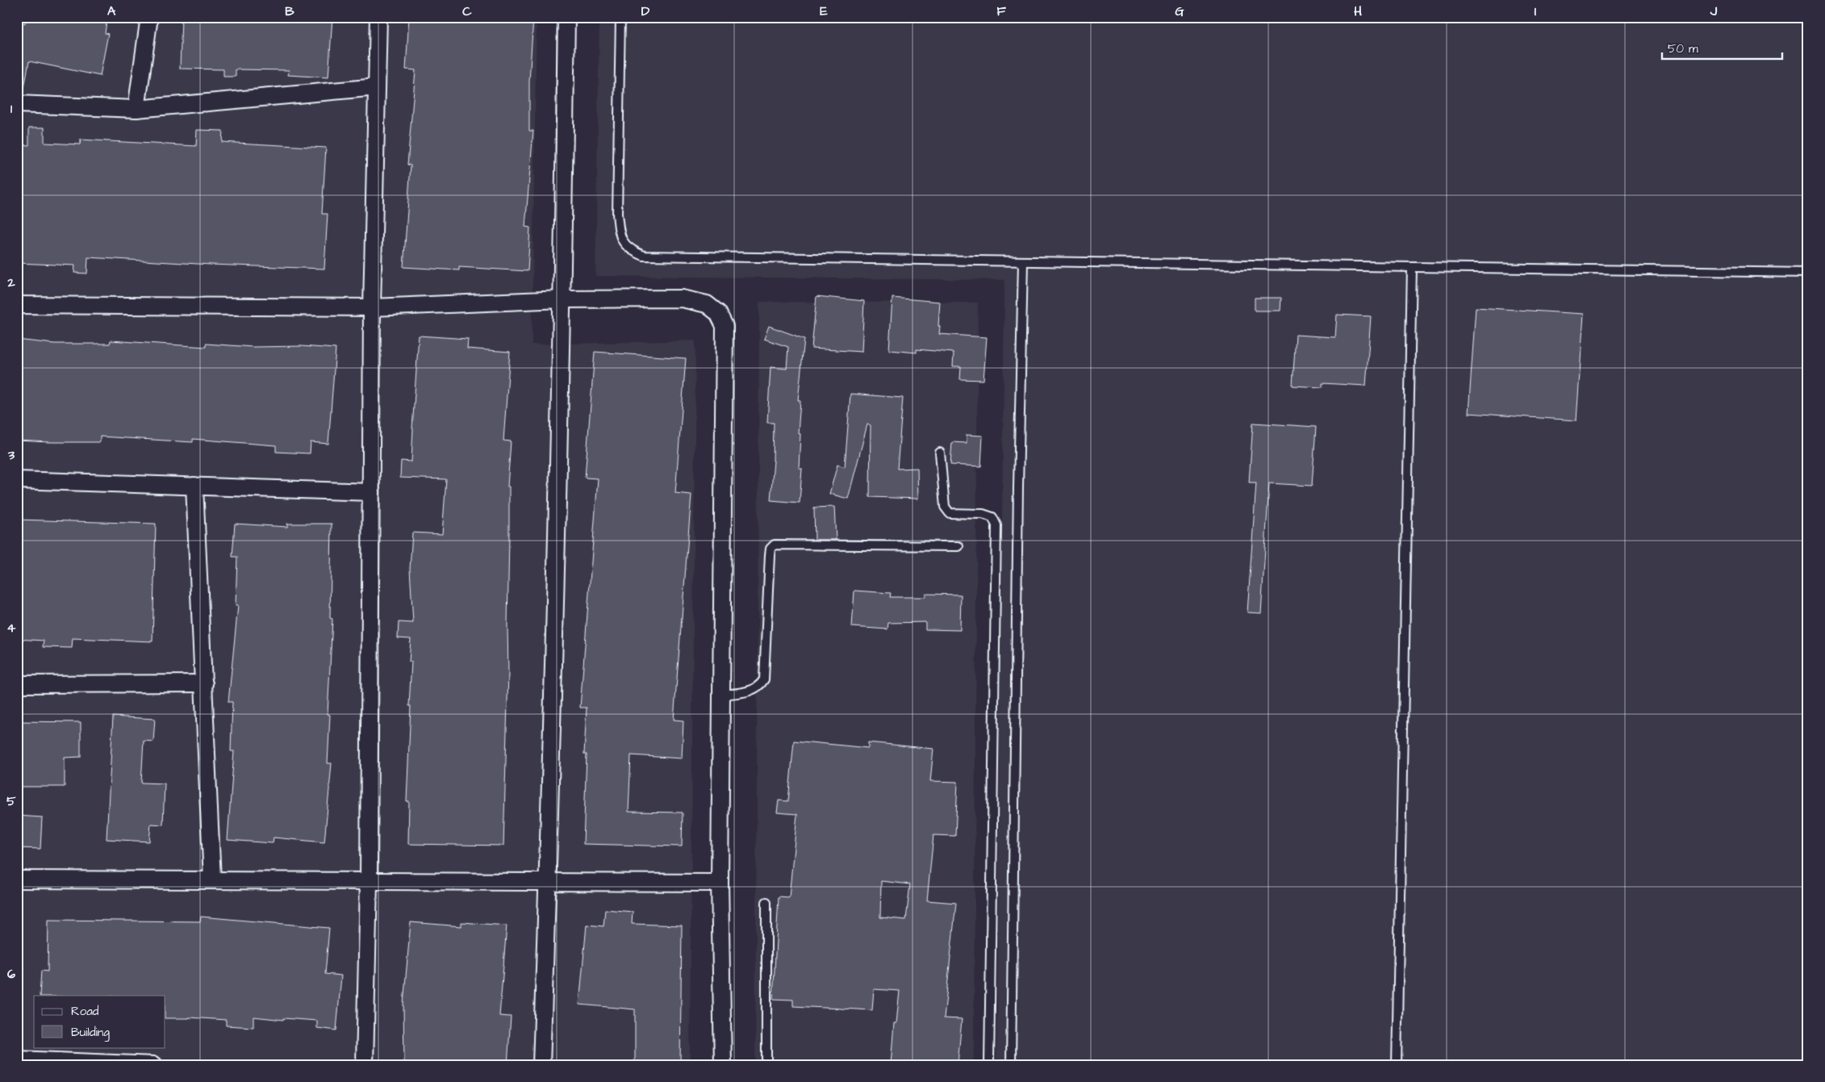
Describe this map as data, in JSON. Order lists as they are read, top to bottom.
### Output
{
  "legend": ["Road", "Building"],
  "scale_bar": "50 m",
  "grid": {
    "columns": [
      "A",
      "B",
      "C",
      "D",
      "E",
      "F",
      "G",
      "H",
      "I",
      "J"
    ],
    "rows": [
      "1",
      "2",
      "3",
      "4",
      "5",
      "6"
    ]
  }
}
